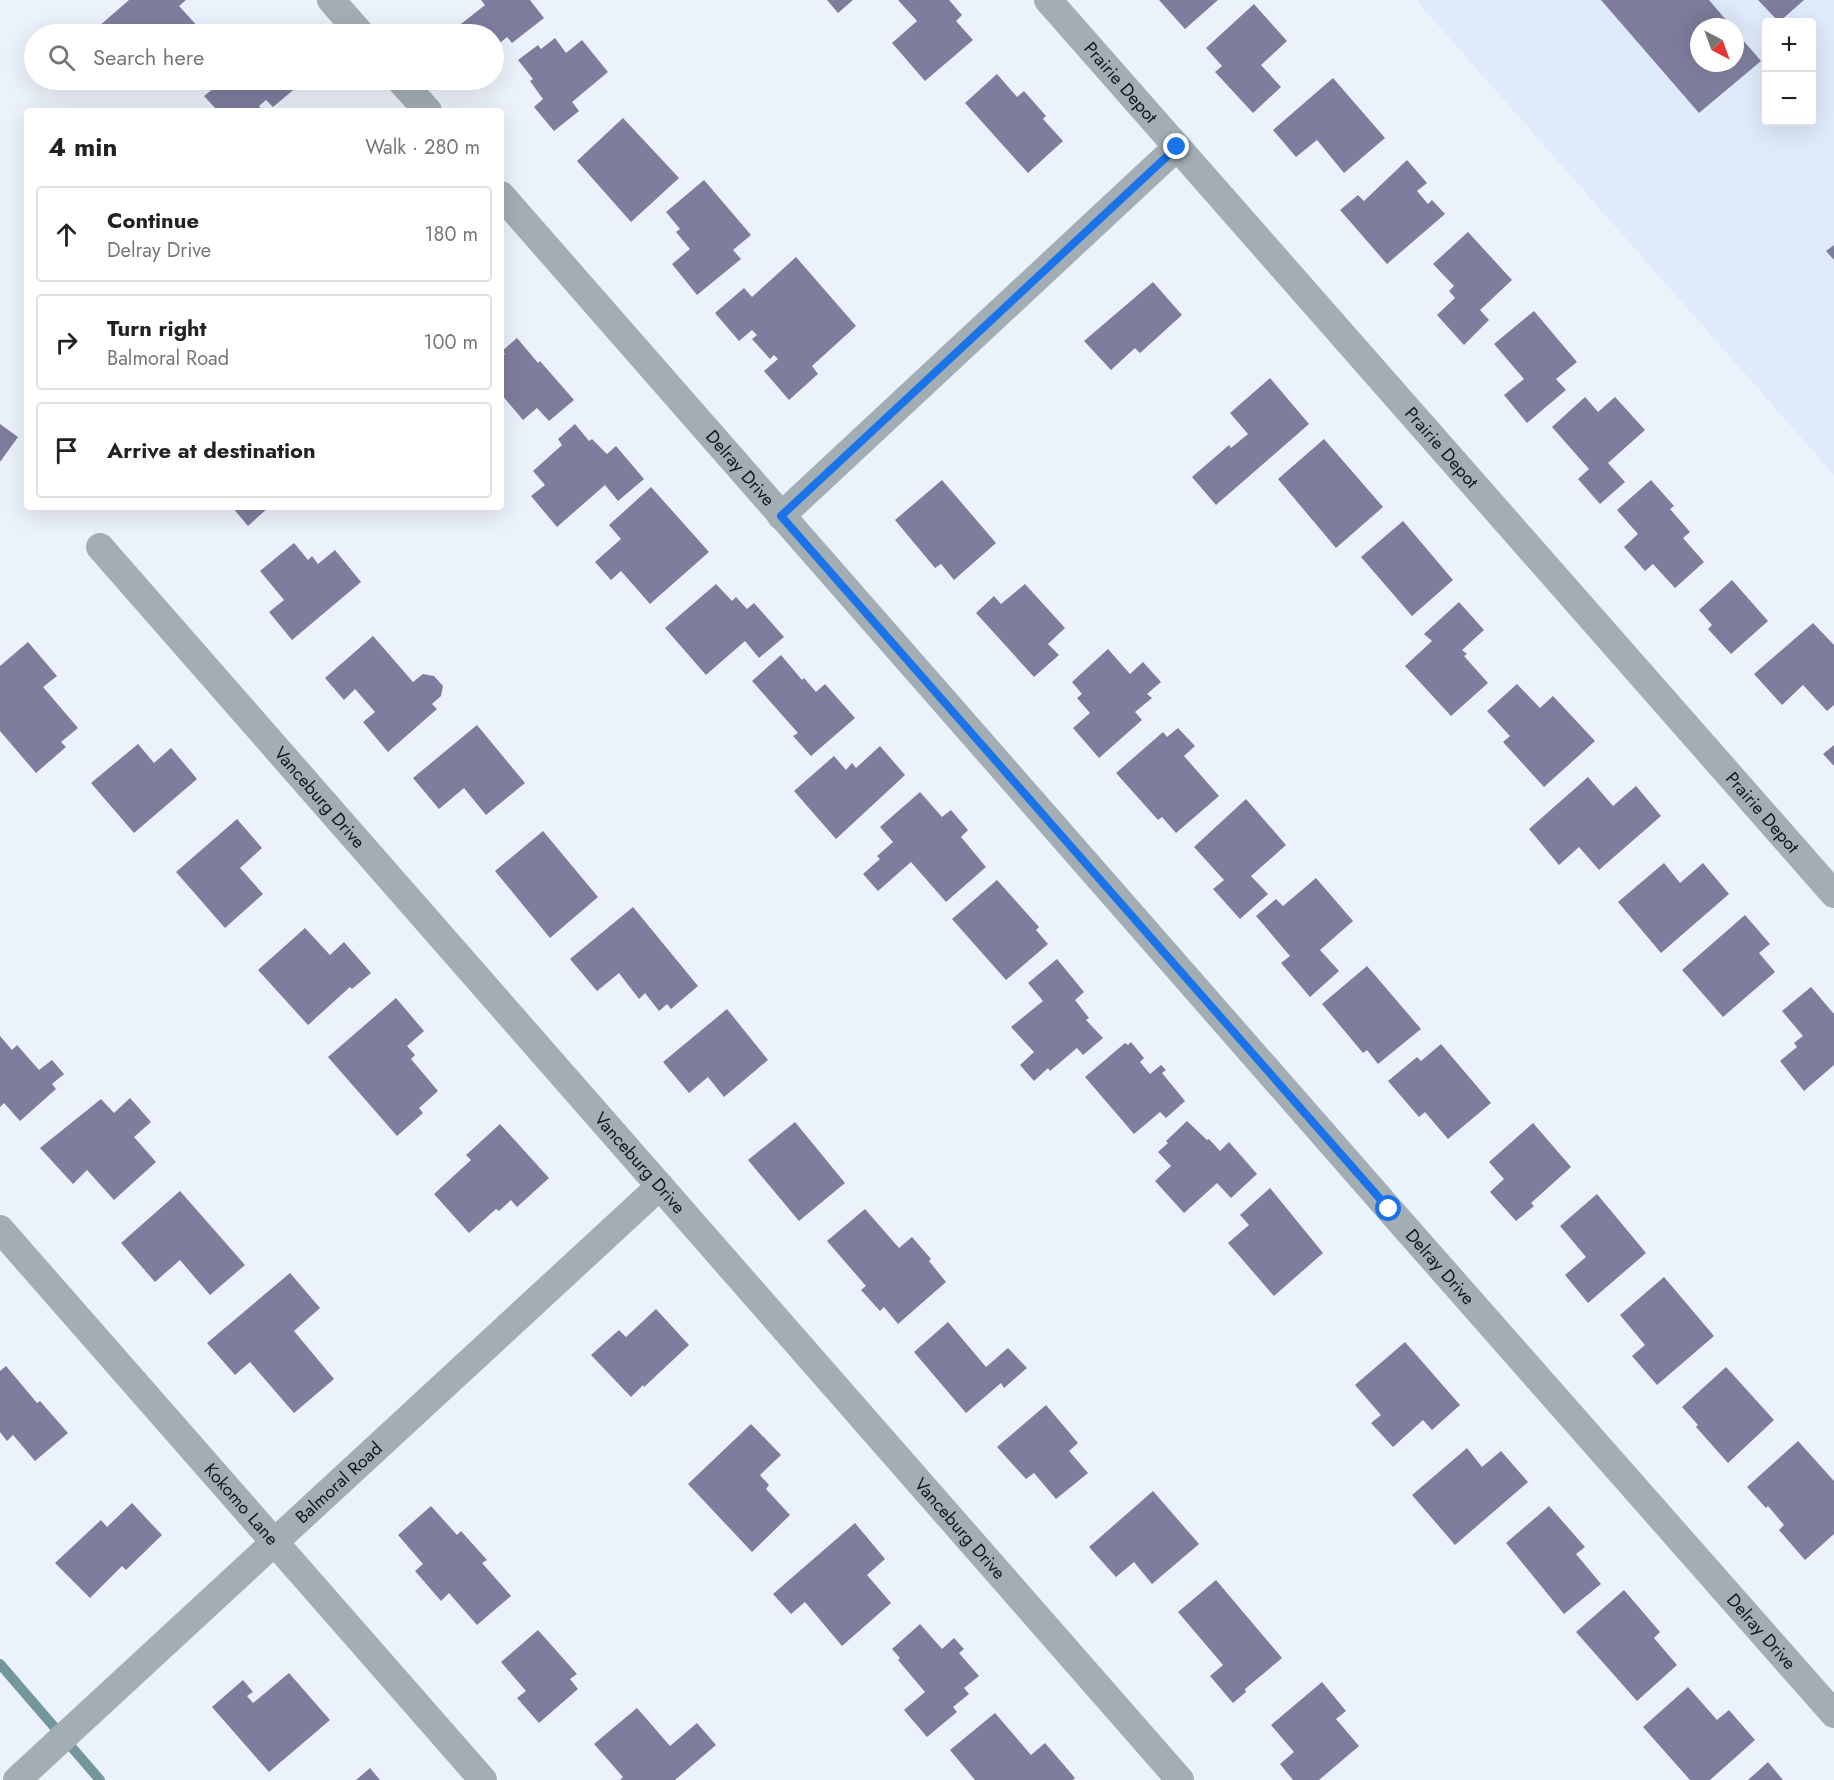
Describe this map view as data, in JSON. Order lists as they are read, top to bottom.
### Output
{
  "streets": {
    "street": [
      "Prairie Depot",
      "Delray Drive",
      "Vanceburg Drive",
      "Balmoral Road",
      "Kokomo Lane"
    ]
  },
  "crossings": [
    ["Vanceburg Drive", "Balmoral Road"],
    ["Balmoral Road", "Kokomo Lane"]
  ],
  "north": "bottom right",
  "page": {
    "map_buttons": ["+", "−"],
    "search": "Search here",
    "heading": ["4 min", "Walk · 280 m"],
    "list": [
      ["Continue", "Delray Drive", "180 m"],
      ["Turn right", "Balmoral Road", "100 m"],
      "Arrive at destination"
    ]
  }
}
